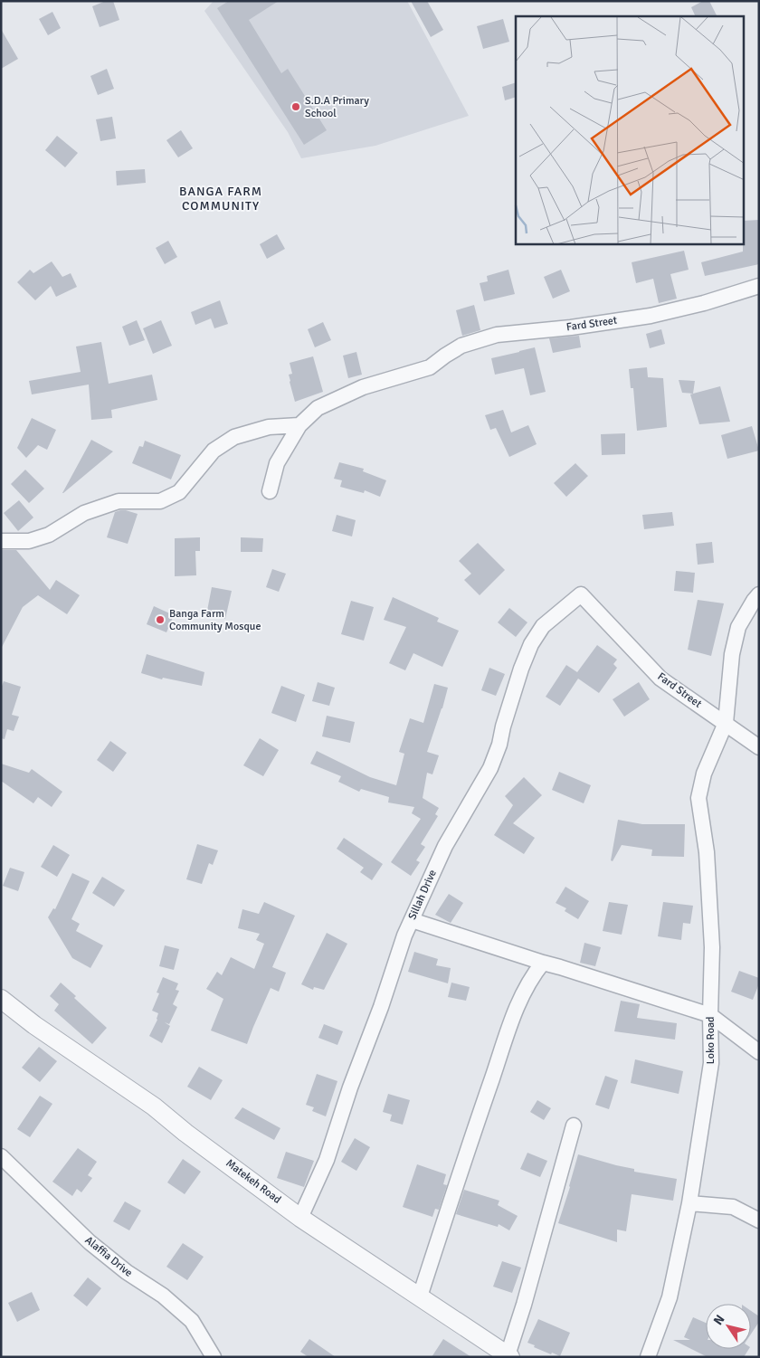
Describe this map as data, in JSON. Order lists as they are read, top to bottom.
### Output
{
  "streets": {
    "street": [
      "Fard Street",
      "Sillah Drive",
      "Loko Road",
      "Matekeh Road",
      "Alaffia Drive"
    ]
  },
  "crossings": [
    ["Fard Street", "Sillah Drive"],
    ["Fard Street", "Loko Road"],
    ["Sillah Drive", "Matekeh Road"]
  ],
  "districts": ["BANGA FARM COMMUNITY"],
  "places": ["S.D.A Primary School", "Banga Farm Community Mosque"],
  "north": "top left"
}
